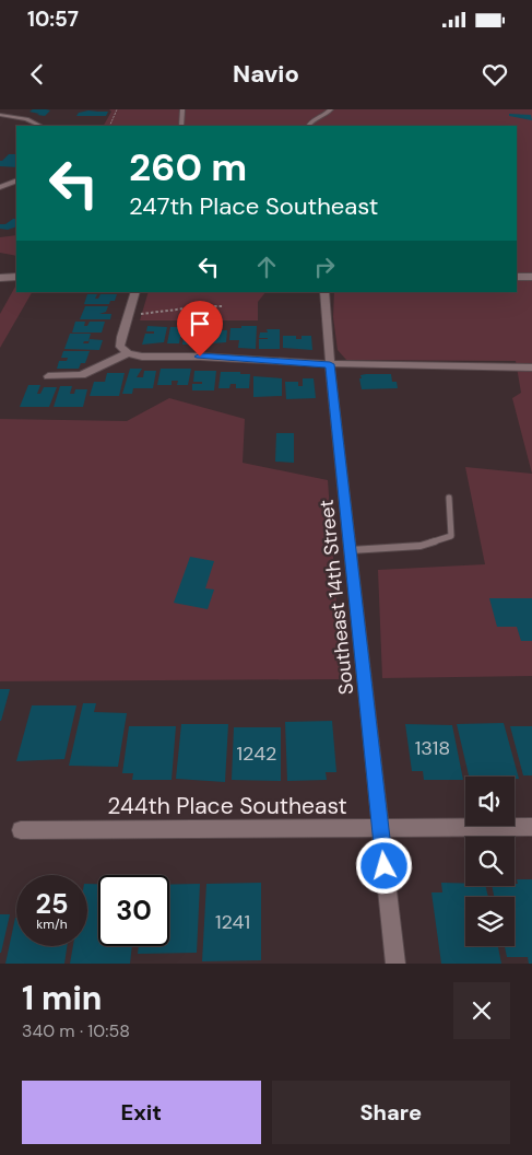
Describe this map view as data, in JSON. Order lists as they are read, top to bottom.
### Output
{
  "streets": {
    "street": ["Southeast 14th Street", "244th Place Southeast"]
  },
  "crossings": [
    ["Southeast 14th Street", "244th Place Southeast"]
  ],
  "house_numbers": ["1318", "1242", "1241"],
  "page": {
    "status": "10:57",
    "header": "Navio",
    "turn": ["260 m", "247th Place Southeast"],
    "speed": "25 km/h",
    "limit": "30",
    "heading": ["1 min", "340 m · 10:58"],
    "buttons": ["Exit", "Share"]
  }
}
